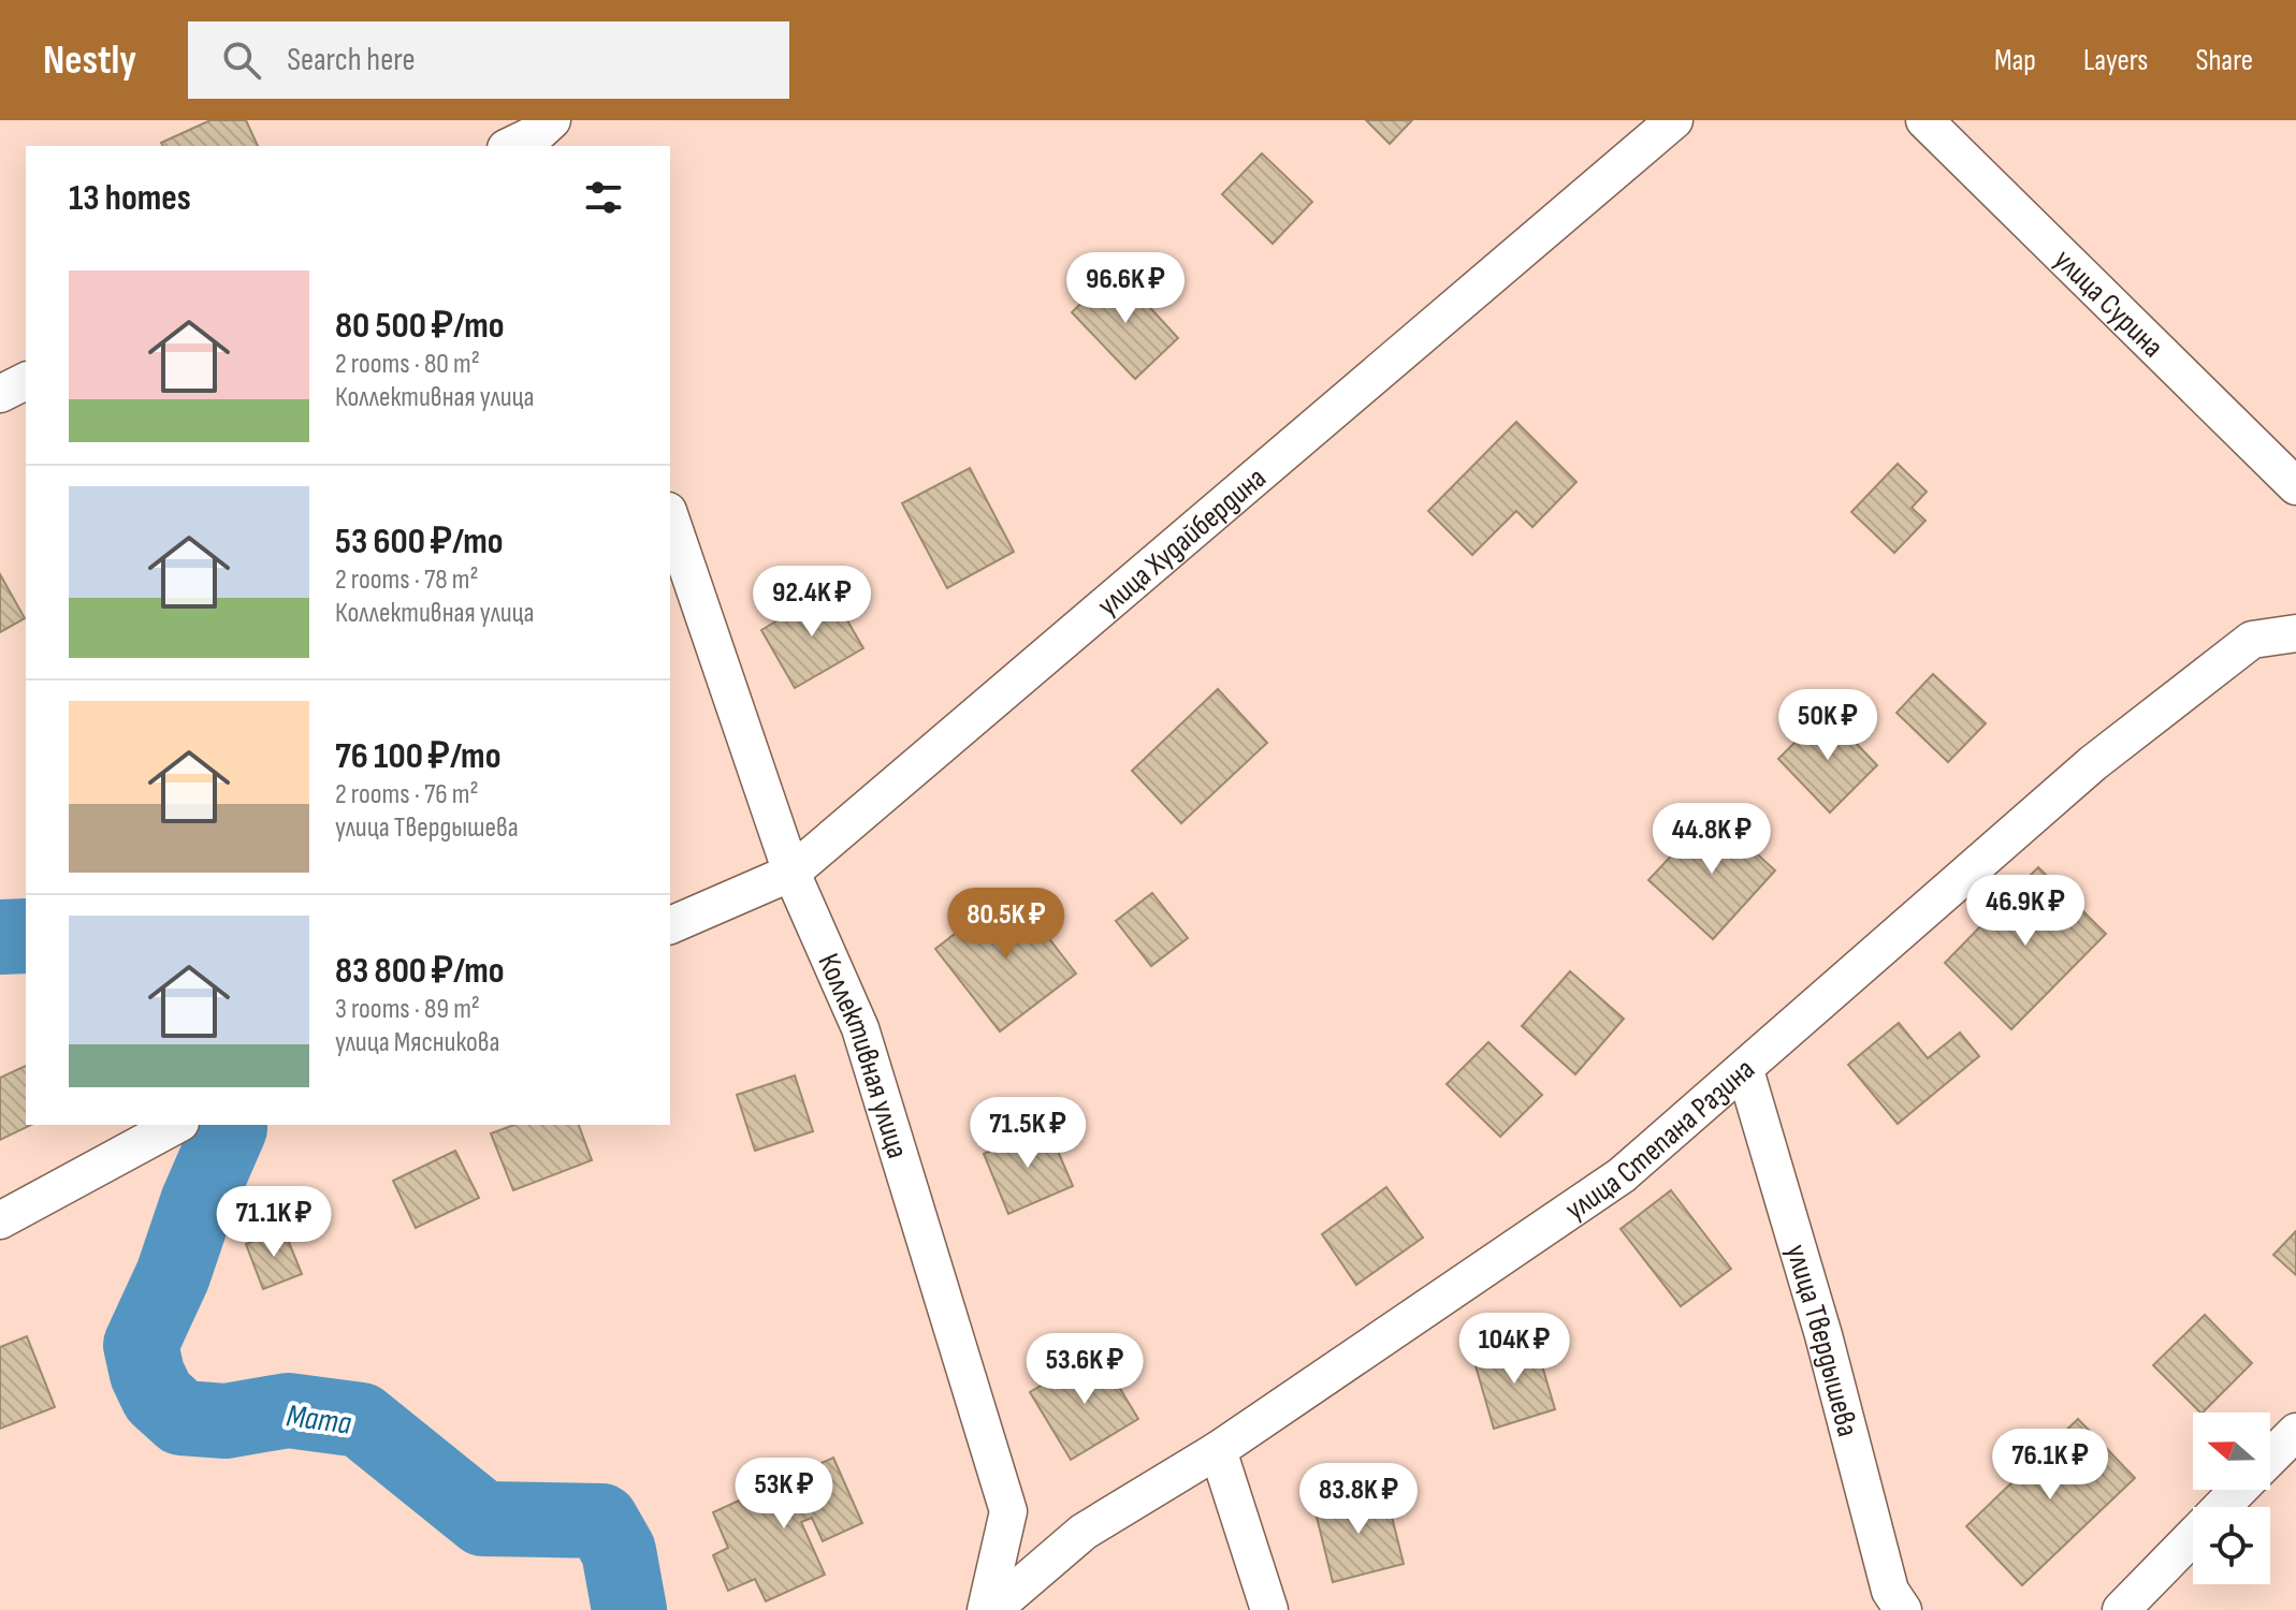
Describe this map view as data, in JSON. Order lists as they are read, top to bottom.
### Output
{
  "streets": {
    "street": [
      "улица Сурина",
      "улица Худайбердина",
      "Коллективная улица",
      "улица Степана Разина",
      "улица Твердышева"
    ]
  },
  "crossings": [
    ["улица Худайбердина", "Коллективная улица"],
    ["Коллективная улица", "улица Степана Разина"],
    ["улица Степана Разина", "улица Твердышева"]
  ],
  "water": ["Мата"],
  "north": "left",
  "page": {
    "header": "Nestly",
    "search": "Search here",
    "nav": ["Map", "Layers", "Share"],
    "heading": "13 homes",
    "list": [
      {
        "name": "80 500 ₽/mo",
        "note": "2 rooms · 80 m² · Коллективная улица"
      },
      {
        "name": "53 600 ₽/mo",
        "note": "2 rooms · 78 m² · Коллективная улица"
      },
      {
        "name": "76 100 ₽/mo",
        "note": "2 rooms · 76 m² · улица Твердышева"
      },
      {
        "name": "83 800 ₽/mo",
        "note": "3 rooms · 89 m² · улица Мясникова"
      }
    ],
    "price": [
      "96.6K ₽",
      "92.4K ₽",
      "50K ₽",
      "44.8K ₽",
      "46.9K ₽",
      "80.5K ₽",
      "71.5K ₽",
      "71.1K ₽",
      "104K ₽",
      "53.6K ₽",
      "76.1K ₽",
      "53K ₽",
      "83.8K ₽"
    ]
  }
}
